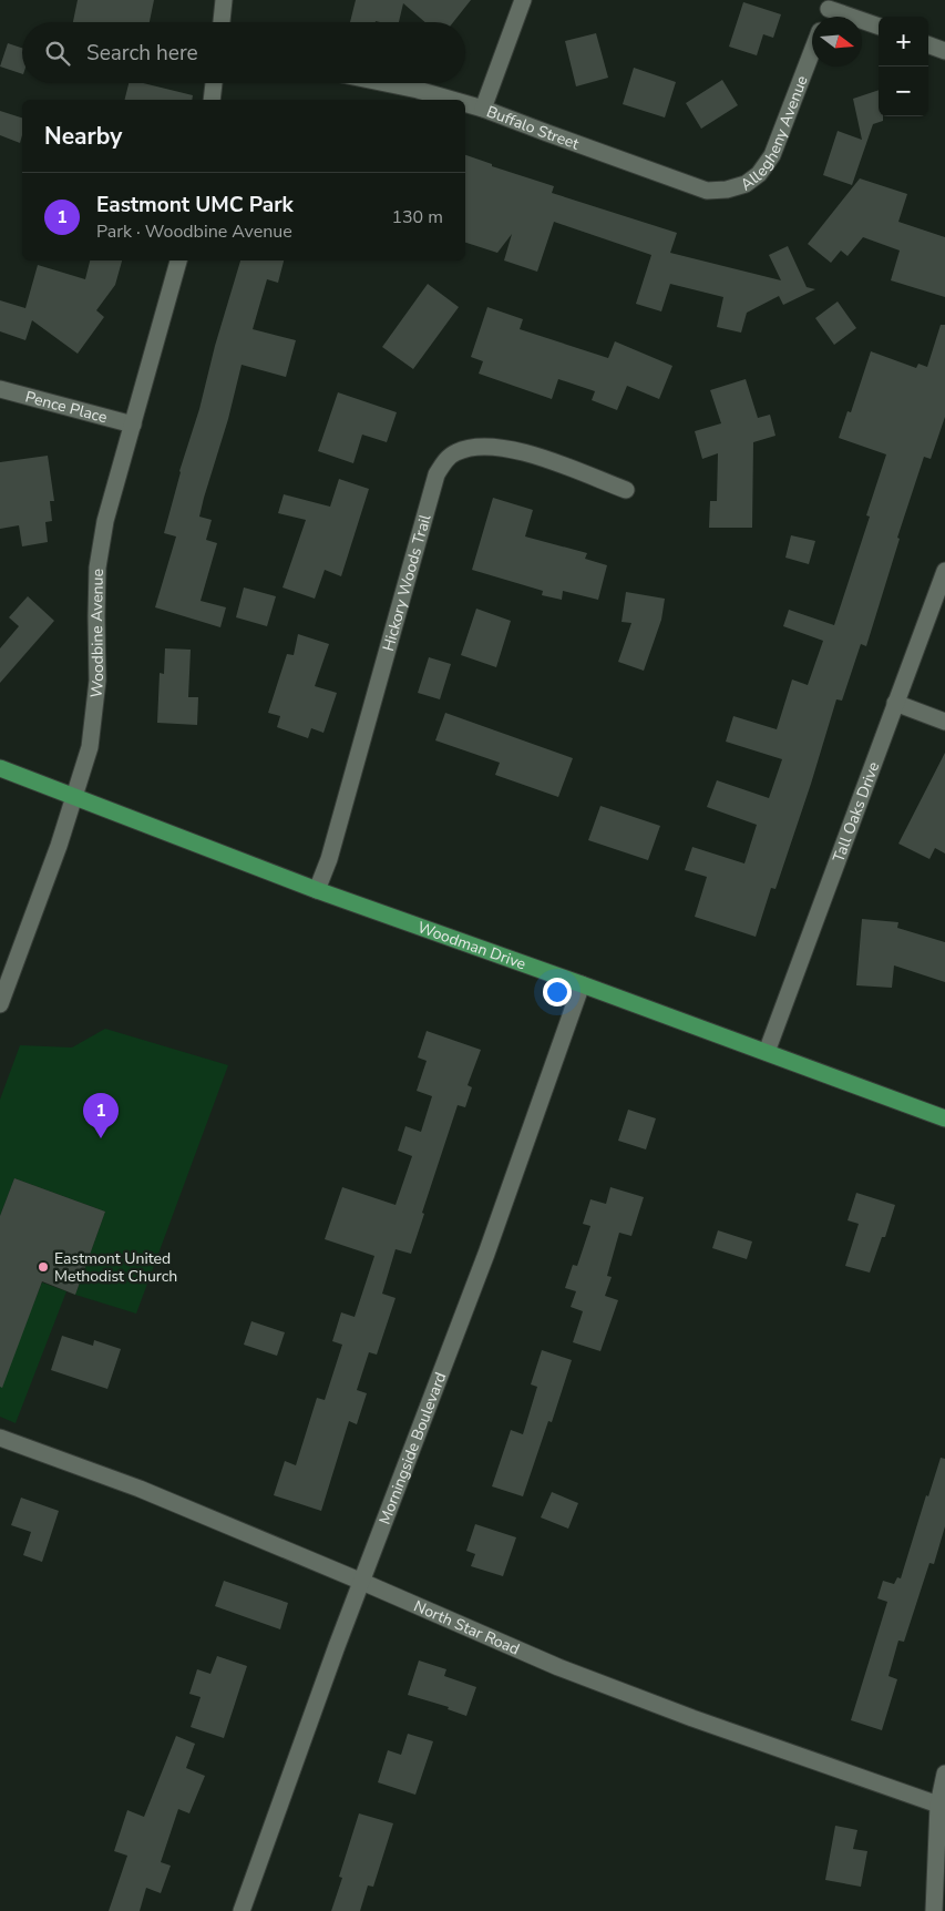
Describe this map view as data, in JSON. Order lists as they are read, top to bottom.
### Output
{
  "streets": {
    "main road": ["Woodman Drive"],
    "street": [
      "Buffalo Street",
      "Allegheny Avenue",
      "Pence Place",
      "Hickory Woods Trail",
      "Woodbine Avenue",
      "Tall Oaks Drive",
      "Morningside Boulevard",
      "North Star Road"
    ]
  },
  "crossings": [
    ["Buffalo Street", "Allegheny Avenue"],
    ["Pence Place", "Woodbine Avenue"],
    ["Hickory Woods Trail", "Woodman Drive"],
    ["Woodbine Avenue", "Woodman Drive"],
    ["Tall Oaks Drive", "Woodman Drive"],
    ["Woodman Drive", "Morningside Boulevard"],
    ["Morningside Boulevard", "North Star Road"]
  ],
  "places": ["Eastmont United Methodist Church"],
  "north": "right",
  "page": {
    "map_buttons": ["+", "−"],
    "search": "Search here",
    "heading": "Nearby",
    "list": [
      {
        "mark": "1",
        "name": "Eastmont UMC Park",
        "note": "Park · Woodbine Avenue",
        "value": "130 m"
      }
    ],
    "pins": "1"
  }
}
